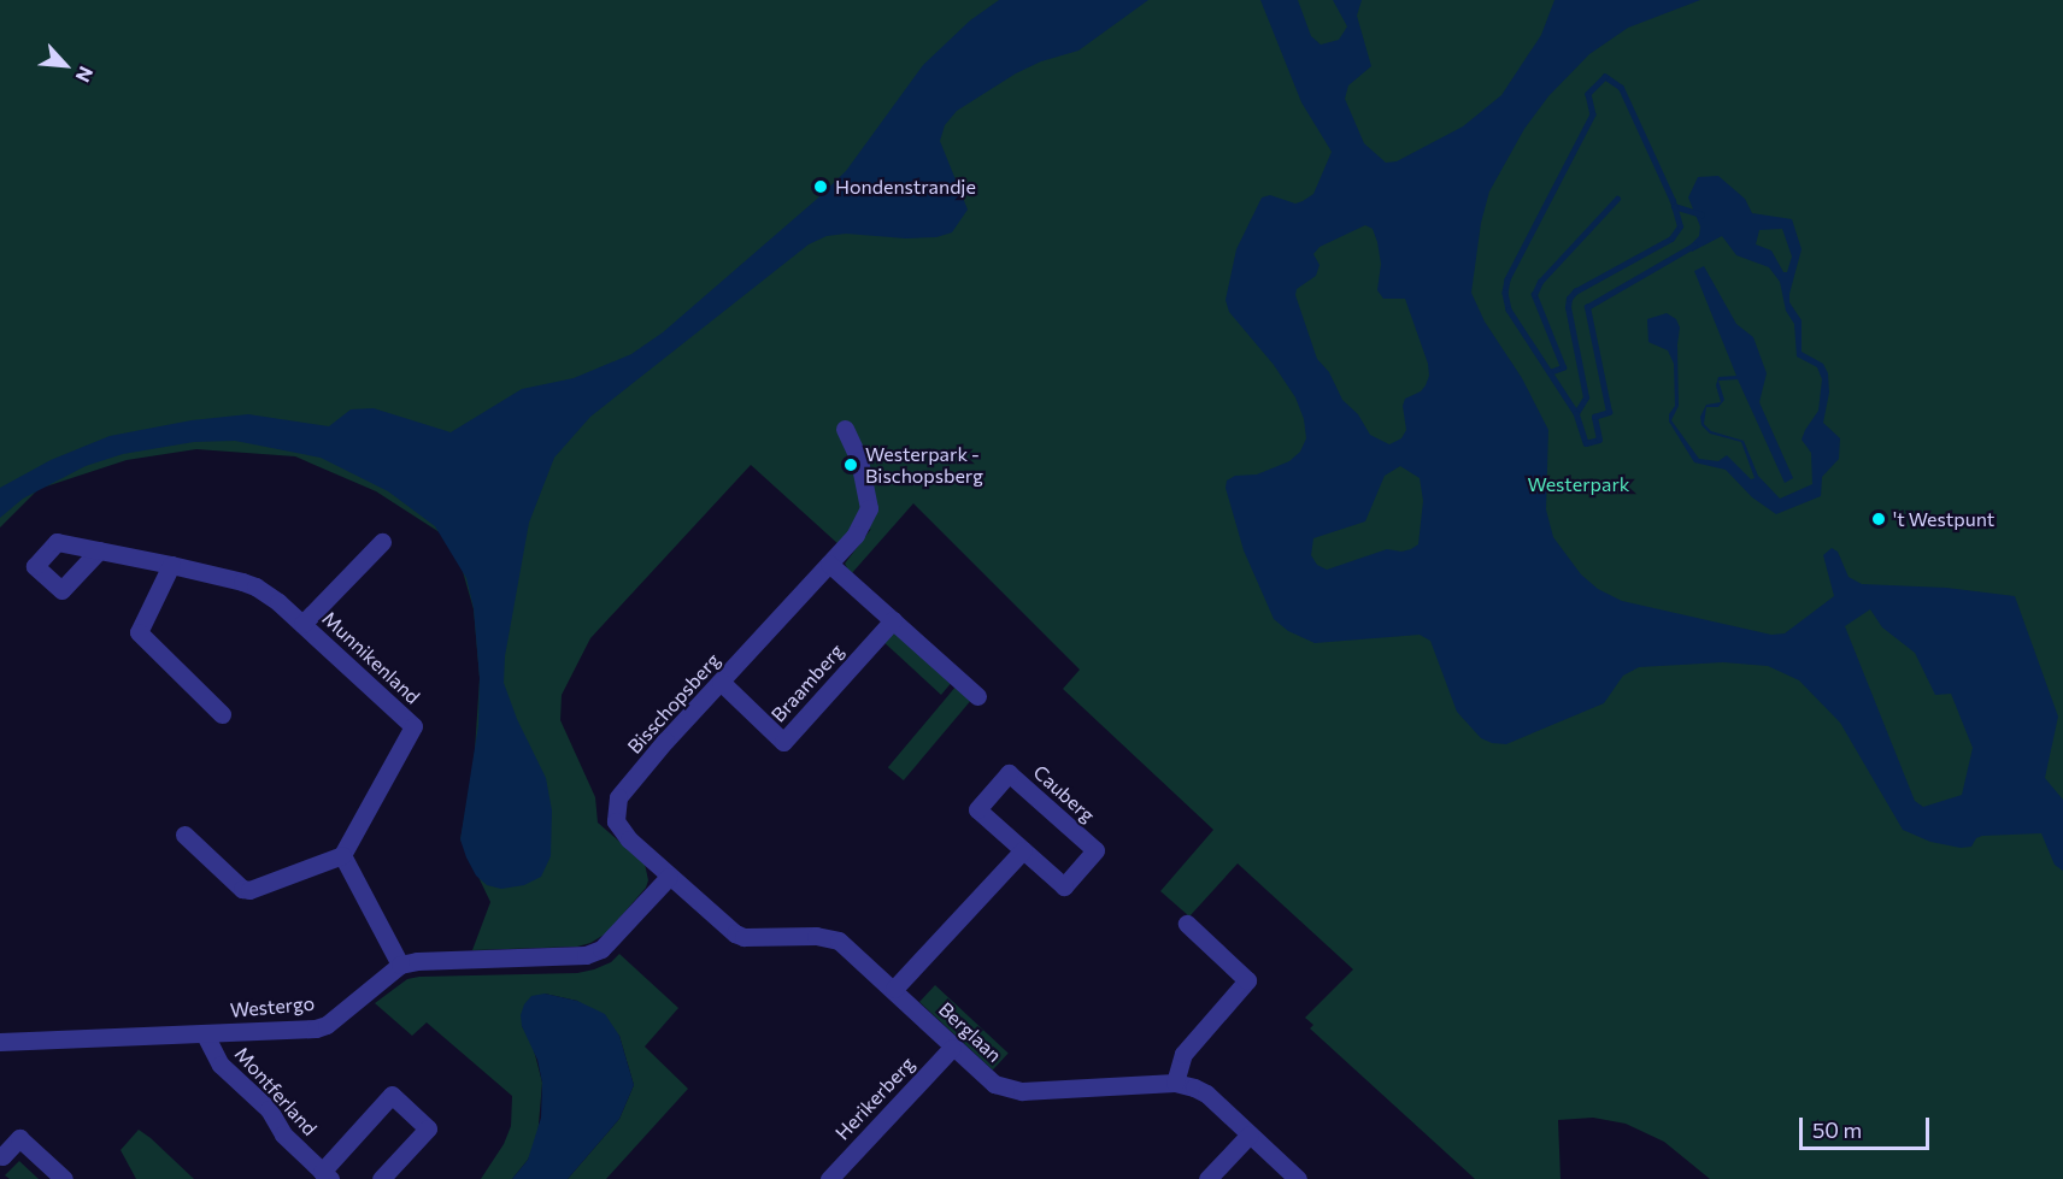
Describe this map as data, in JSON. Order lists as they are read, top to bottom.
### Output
{
  "streets": {
    "street": [
      "Munnikenland",
      "Braamberg",
      "Bisschopsberg",
      "Cauberg",
      "Westergo",
      "Berglaan",
      "Montferland",
      "Herikerberg"
    ]
  },
  "crossings": [
    ["Braamberg", "Bisschopsberg"],
    ["Bisschopsberg", "Berglaan"],
    ["Westergo", "Montferland"],
    ["Berglaan", "Herikerberg"]
  ],
  "parks": ["Westerpark"],
  "places": ["Hondenstrandje", "Westerpark - Bischopsberg", "'t Westpunt"],
  "scale_bar": "50 m",
  "north": "bottom right"
}
